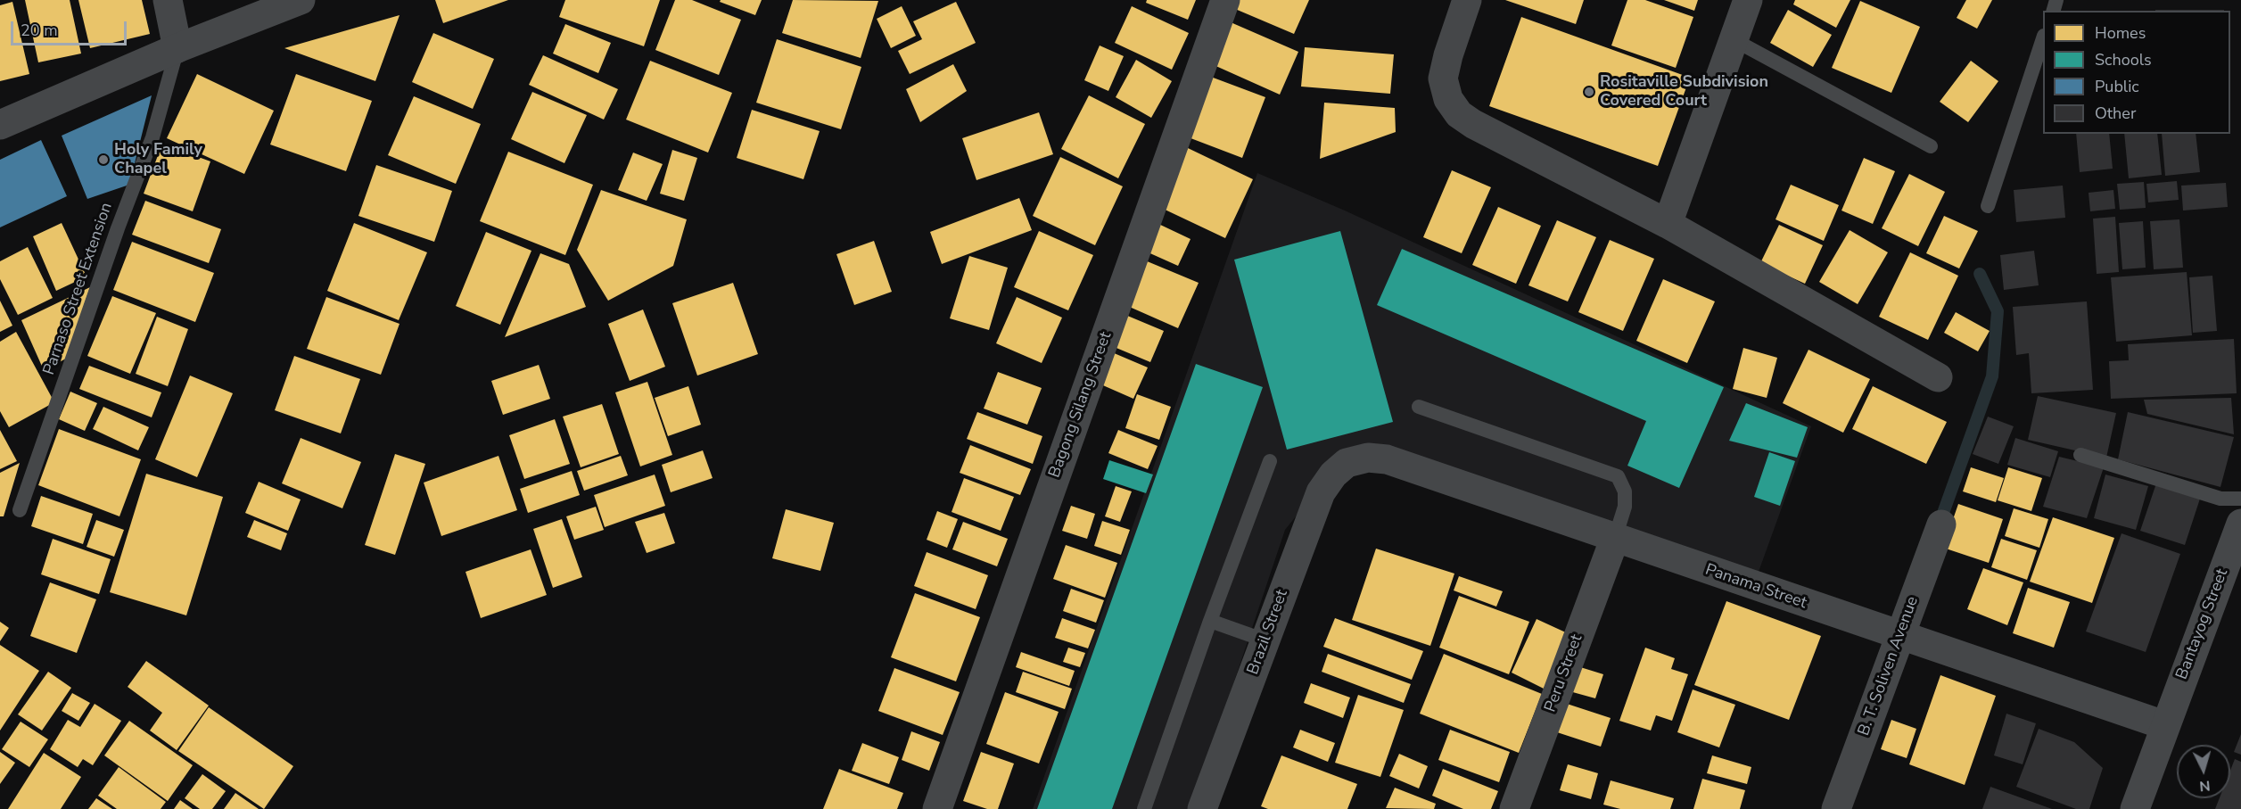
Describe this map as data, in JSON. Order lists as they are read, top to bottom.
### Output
{
  "streets": {
    "street": [
      "Bagong Silang Street",
      "Panama Street",
      "Bantayog Street",
      "Brazil Street",
      "B. T. Soliven Avenue",
      "Peru Street"
    ],
    "lane": ["Parnaso Street Extension"]
  },
  "crossings": [
    ["Panama Street", "Bantayog Street"],
    ["Panama Street", "Brazil Street"],
    ["Panama Street", "B. T. Soliven Avenue"],
    ["Panama Street", "Peru Street"]
  ],
  "places": ["Rositaville Subdivision Covered Court", "Holy Family Chapel"],
  "legend": [
    "Homes",
    "Schools",
    "Public",
    "Other"
  ],
  "scale_bar": "20 m",
  "north": "bottom"
}
